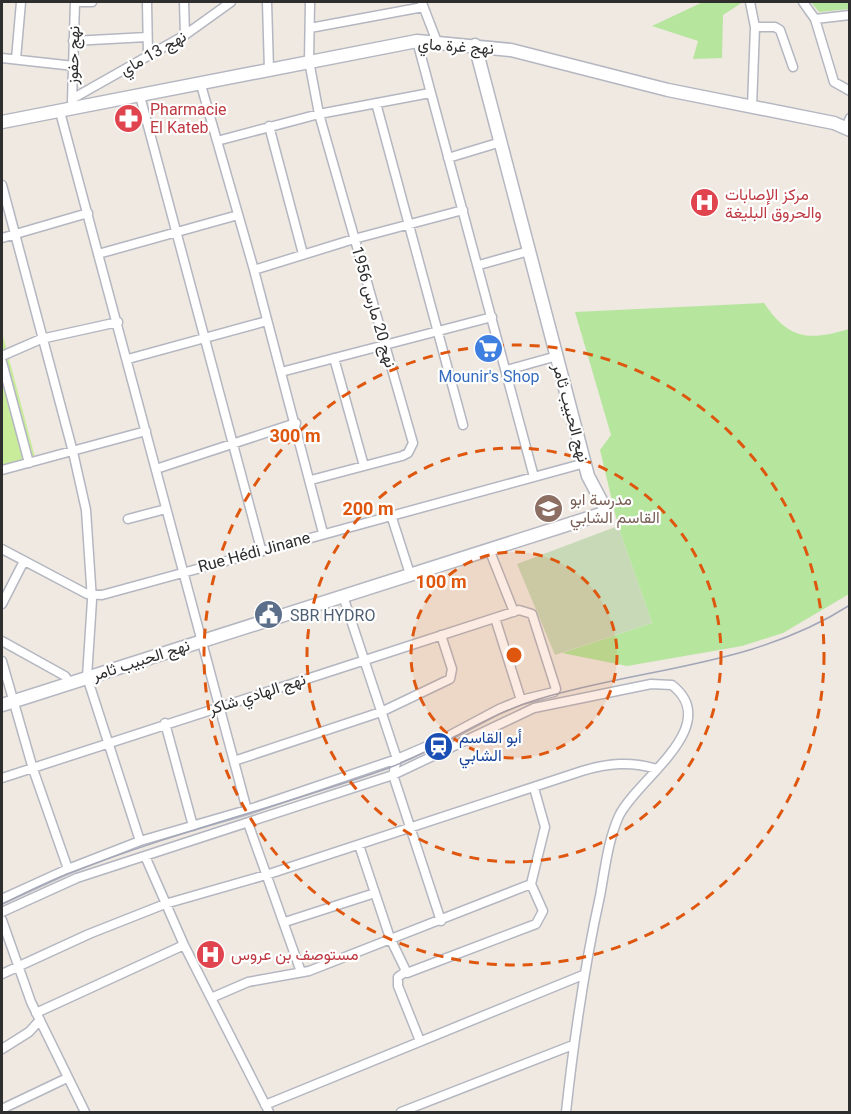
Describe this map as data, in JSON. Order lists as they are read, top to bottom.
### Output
{
  "streets": {
    "street": [
      "نهج غرة ماي",
      "نهج 13 ماي",
      "نهج حفوز",
      "نهج 20 مارس 1956",
      "نهج الحبيب ثامر",
      "Rue Hédi Jinane",
      "نهج الهادي شاكر"
    ]
  },
  "crossings": [
    ["نهج غرة ماي", "نهج 13 ماي"],
    ["نهج غرة ماي", "نهج حفوز"],
    ["نهج غرة ماي", "نهج 20 مارس 1956"],
    ["نهج غرة ماي", "نهج الحبيب ثامر"],
    ["نهج 13 ماي", "نهج حفوز"],
    ["نهج حفوز", "نهج الحبيب ثامر"],
    ["نهج حفوز", "Rue Hédi Jinane"],
    ["نهج حفوز", "نهج الهادي شاكر"],
    ["نهج الحبيب ثامر", "Rue Hédi Jinane"]
  ],
  "places": {
    "pharmacy": ["Pharmacie El Kateb"],
    "hospital": ["مركز الإصابات والحروق البليغة", "مستوصف بن عروس"],
    "supermarket": ["Mounir's Shop"],
    "school or university": ["مدرسة ابو القاسم الشابي"],
    "public building": ["SBR HYDRO"],
    "station": ["أبو القاسم الشابي"]
  },
  "rings": ["300 m", "200 m", "100 m"]
}
